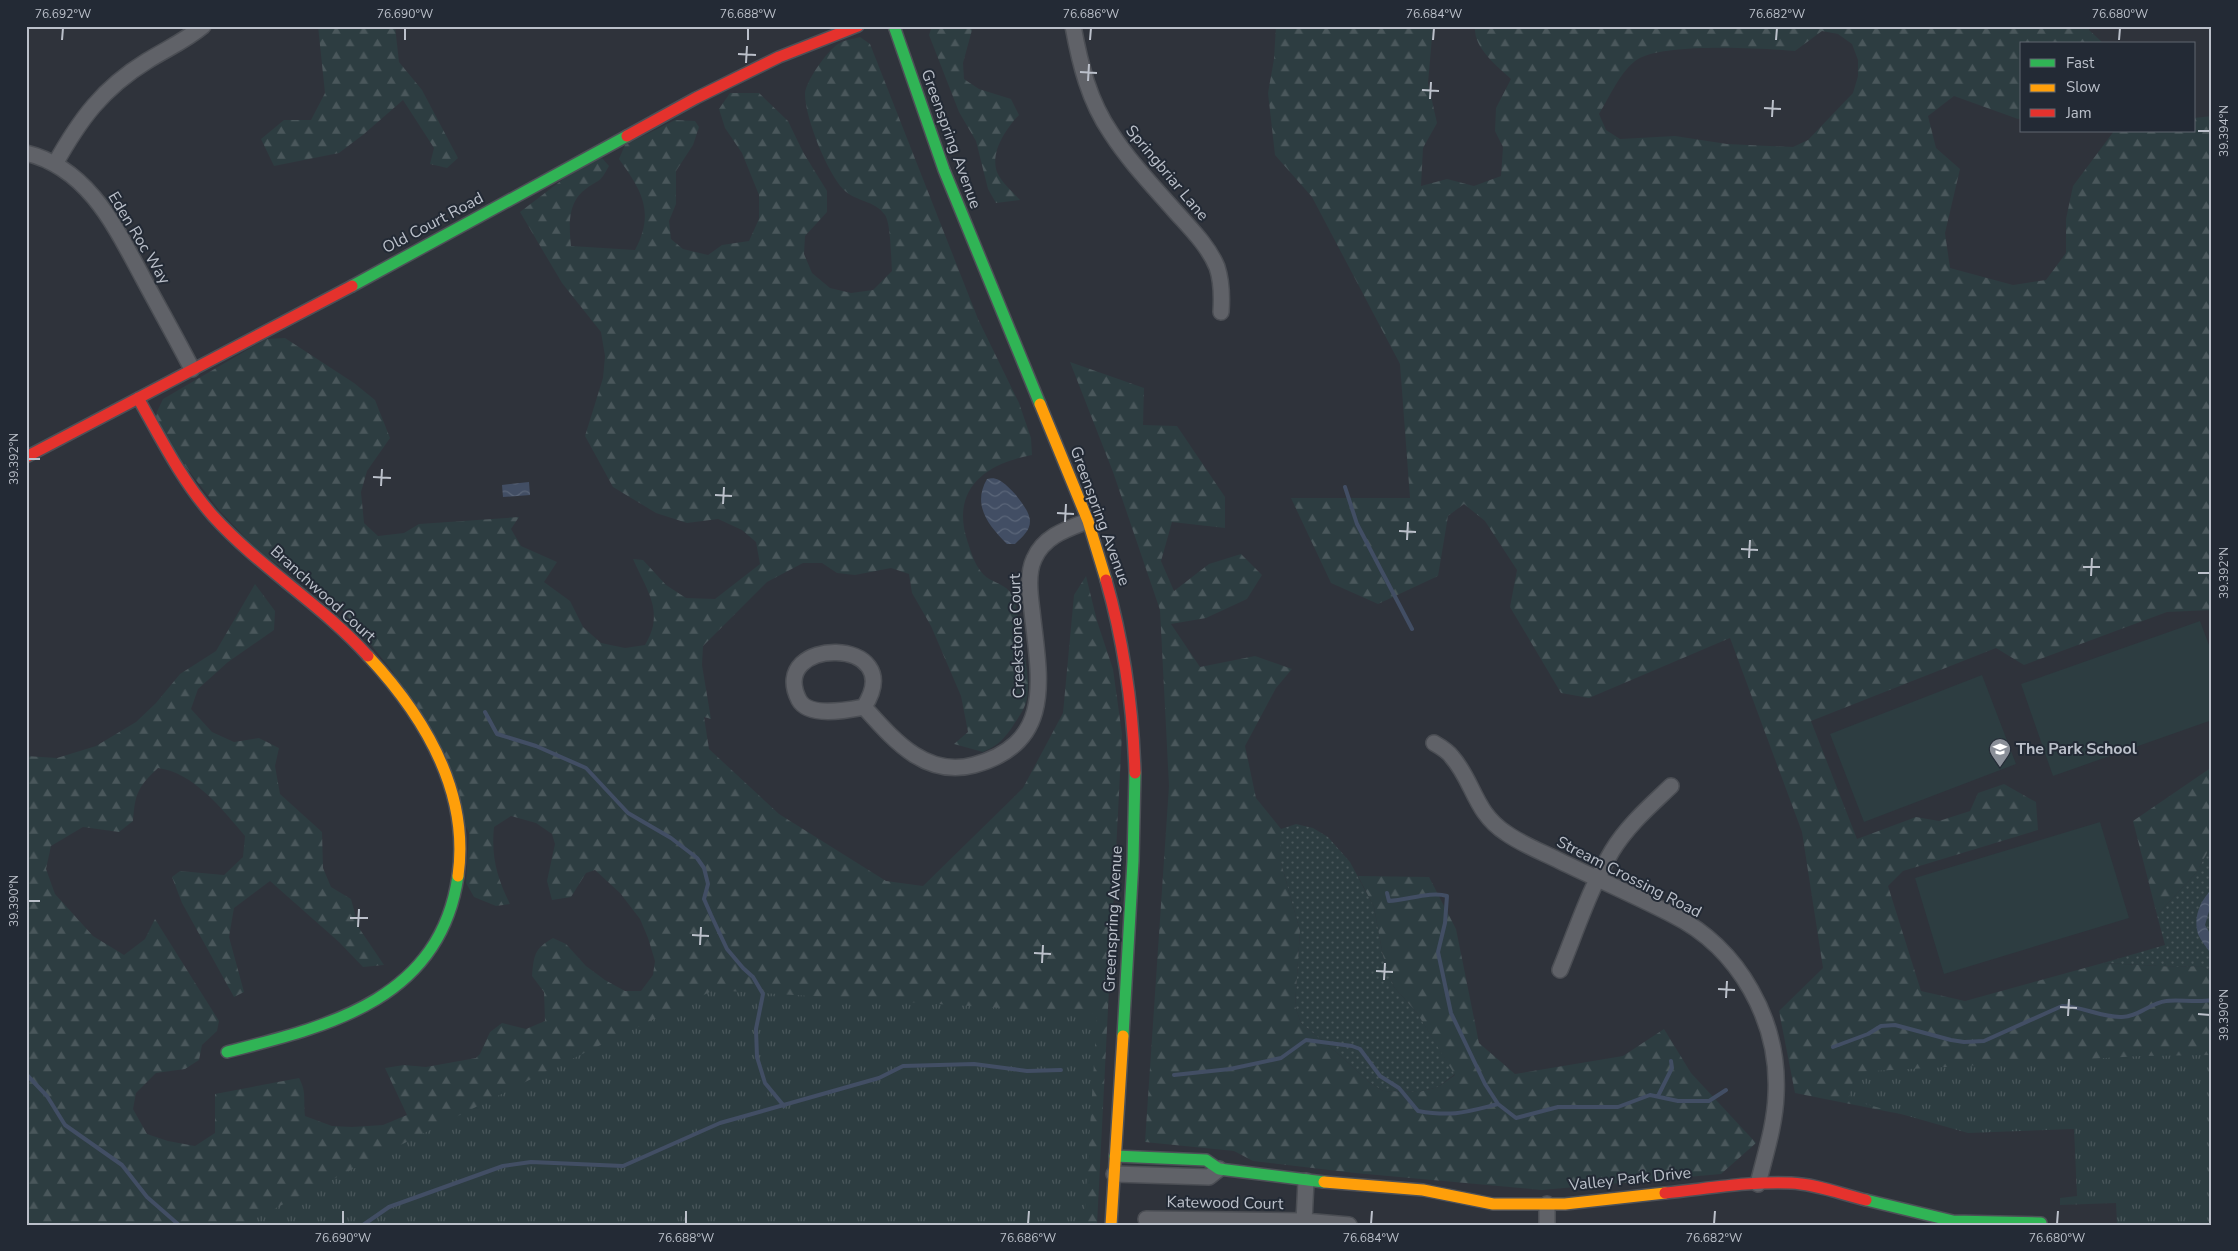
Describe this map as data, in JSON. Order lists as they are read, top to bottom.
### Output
{
  "streets": {
    "main road": [
      "Greenspring Avenue",
      "Old Court Road",
      "Branchwood Court",
      "Valley Park Drive"
    ],
    "street": [
      "Springbriar Lane",
      "Eden Roc Way",
      "Creekstone Court",
      "Stream Crossing Road",
      "Katewood Court"
    ]
  },
  "crossings": [
    ["Greenspring Avenue", "Creekstone Court"],
    ["Greenspring Avenue", "Valley Park Drive"],
    ["Old Court Road", "Eden Roc Way"],
    ["Old Court Road", "Branchwood Court"],
    ["Stream Crossing Road", "Valley Park Drive"],
    ["Valley Park Drive", "Katewood Court"]
  ],
  "places": {
    "school or university": ["The Park School"]
  },
  "legend": ["Fast", "Slow", "Jam"],
  "coordinates": [
    "76.692°W",
    "76.690°W",
    "76.688°W",
    "76.686°W",
    "76.684°W",
    "76.682°W",
    "76.680°W",
    "39.394°N",
    "39.392°N",
    "39.390°N"
  ]
}
